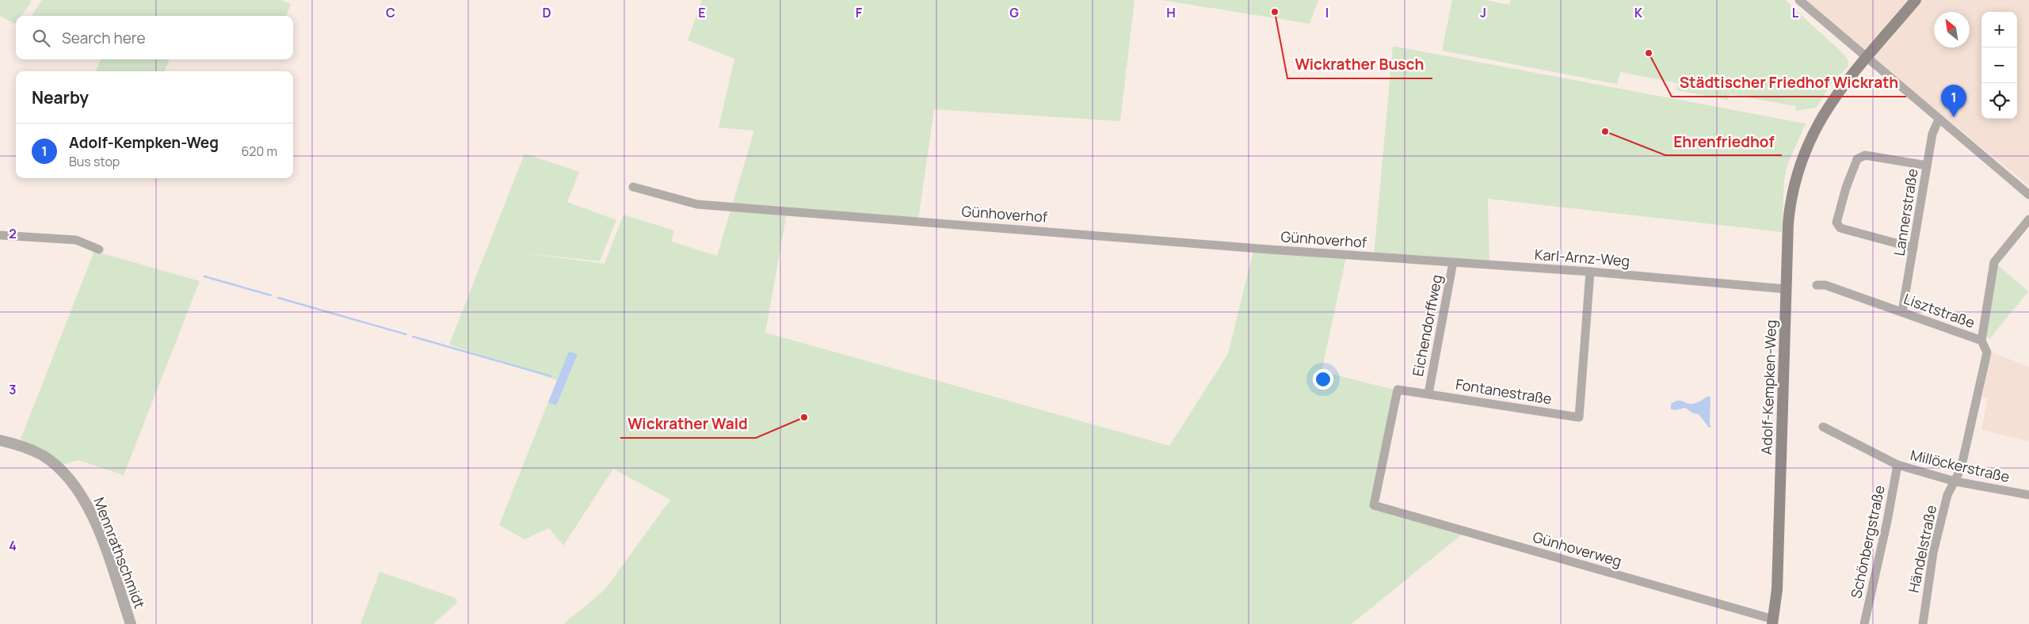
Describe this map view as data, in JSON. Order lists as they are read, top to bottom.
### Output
{
  "streets": {
    "main road": ["Adolf-Kempken-Weg"],
    "street": [
      "Lannerstraße",
      "Günhoverhof",
      "Karl-Arnz-Weg",
      "Lisztstraße",
      "Eichendorffweg",
      "Fontanestraße",
      "Millöckerstraße",
      "Schönbergstraße",
      "Günhoverweg",
      "Händelstraße",
      "Mennrathschmidt"
    ]
  },
  "crossings": [
    ["Lannerstraße", "Lisztstraße"],
    ["Günhoverhof", "Karl-Arnz-Weg"],
    ["Karl-Arnz-Weg", "Eichendorffweg"],
    ["Karl-Arnz-Weg", "Adolf-Kempken-Weg"],
    ["Karl-Arnz-Weg", "Fontanestraße"],
    ["Lisztstraße", "Millöckerstraße"],
    ["Lisztstraße", "Händelstraße"],
    ["Eichendorffweg", "Fontanestraße"],
    ["Adolf-Kempken-Weg", "Günhoverweg"],
    ["Fontanestraße", "Günhoverweg"],
    ["Millöckerstraße", "Schönbergstraße"],
    ["Millöckerstraße", "Händelstraße"]
  ],
  "places": [
    "Wickrather Busch",
    "Städtischer Friedhof Wickrath",
    "Ehrenfriedhof",
    "Wickrather Wald"
  ],
  "north": "top left",
  "page": {
    "map_buttons": ["+", "−"],
    "search": "Search here",
    "heading": "Nearby",
    "pins": "1",
    "list": [
      {
        "mark": "1",
        "name": "Adolf-Kempken-Weg",
        "note": "Bus stop",
        "value": "620 m"
      }
    ]
  },
  "grid": {
    "columns": [
      "C",
      "D",
      "E",
      "F",
      "G",
      "H",
      "I",
      "J",
      "K",
      "L"
    ],
    "rows": ["2", "3", "4"]
  }
}
